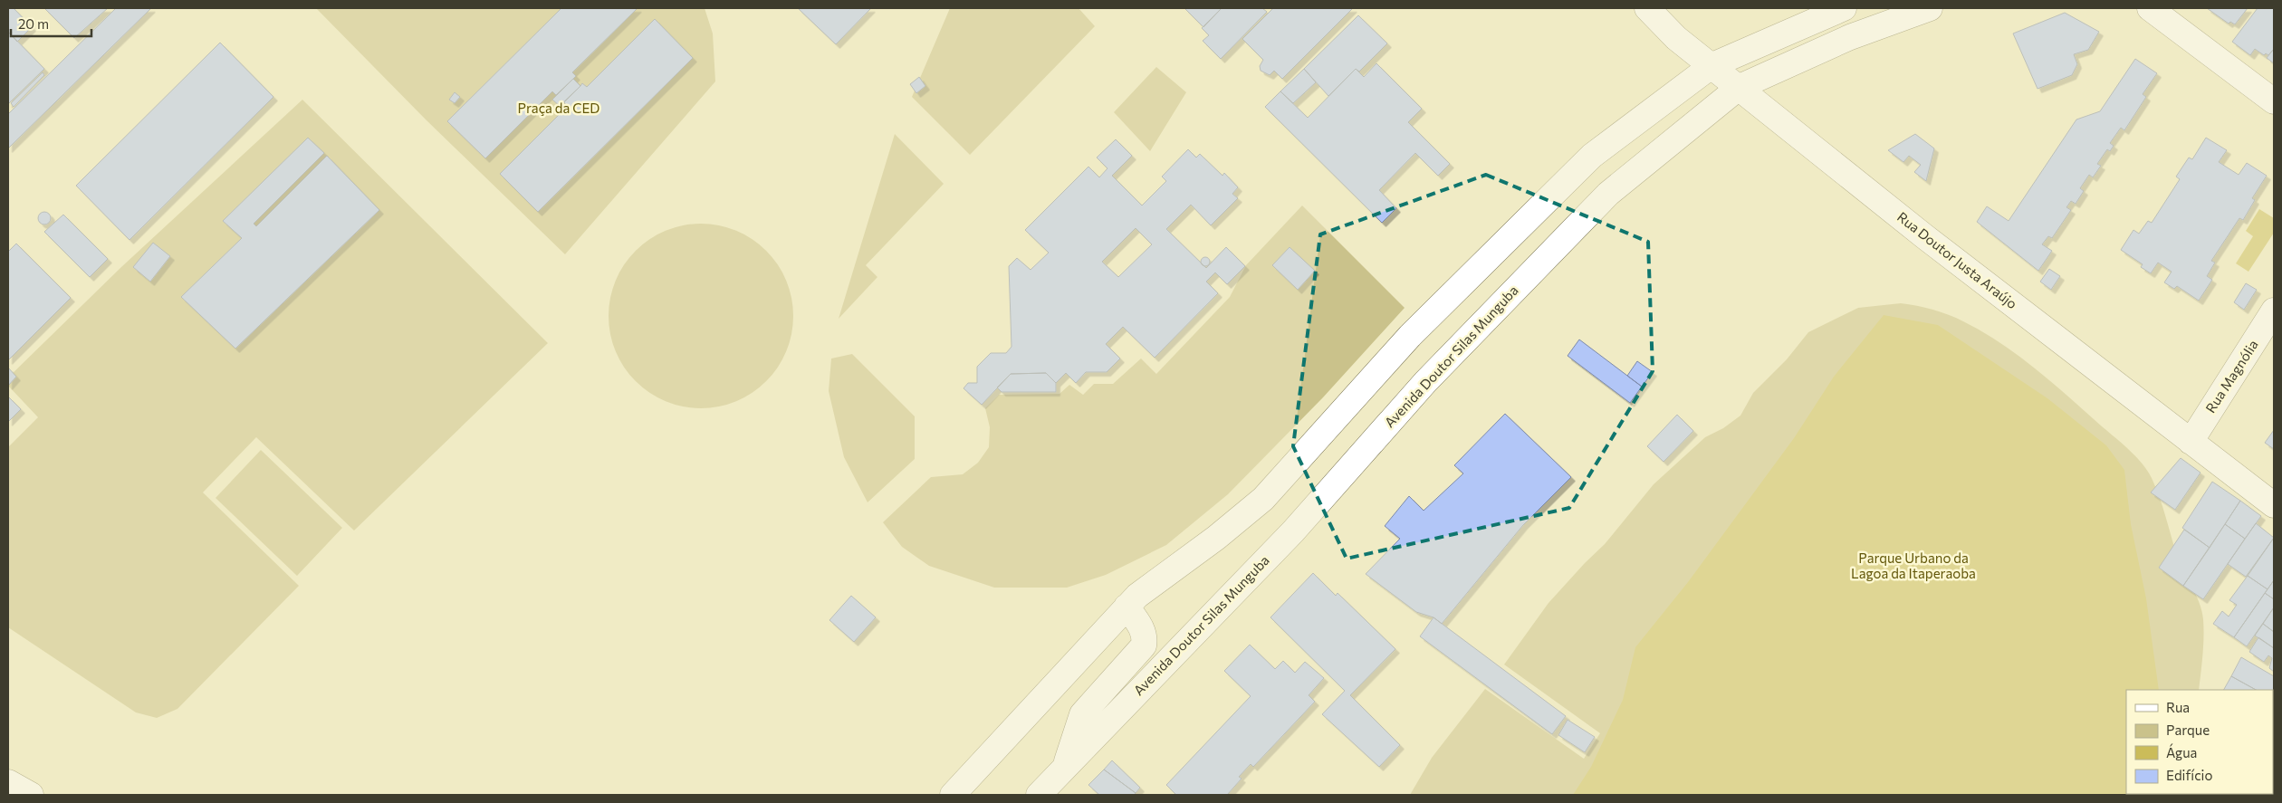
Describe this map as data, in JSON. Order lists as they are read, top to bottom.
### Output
{
  "streets": {
    "main road": ["Rua Doutor Justa Araújo", "Avenida Doutor Silas Munguba", "Rua Magnólia"]
  },
  "crossings": [
    ["Rua Doutor Justa Araújo", "Avenida Doutor Silas Munguba"],
    ["Rua Doutor Justa Araújo", "Rua Magnólia"]
  ],
  "parks": ["Praça da CED", "Parque Urbano da Lagoa da Itaperaoba"],
  "legend": [
    "Rua",
    "Parque",
    "Água",
    "Edifício"
  ],
  "scale_bar": "20 m"
}
